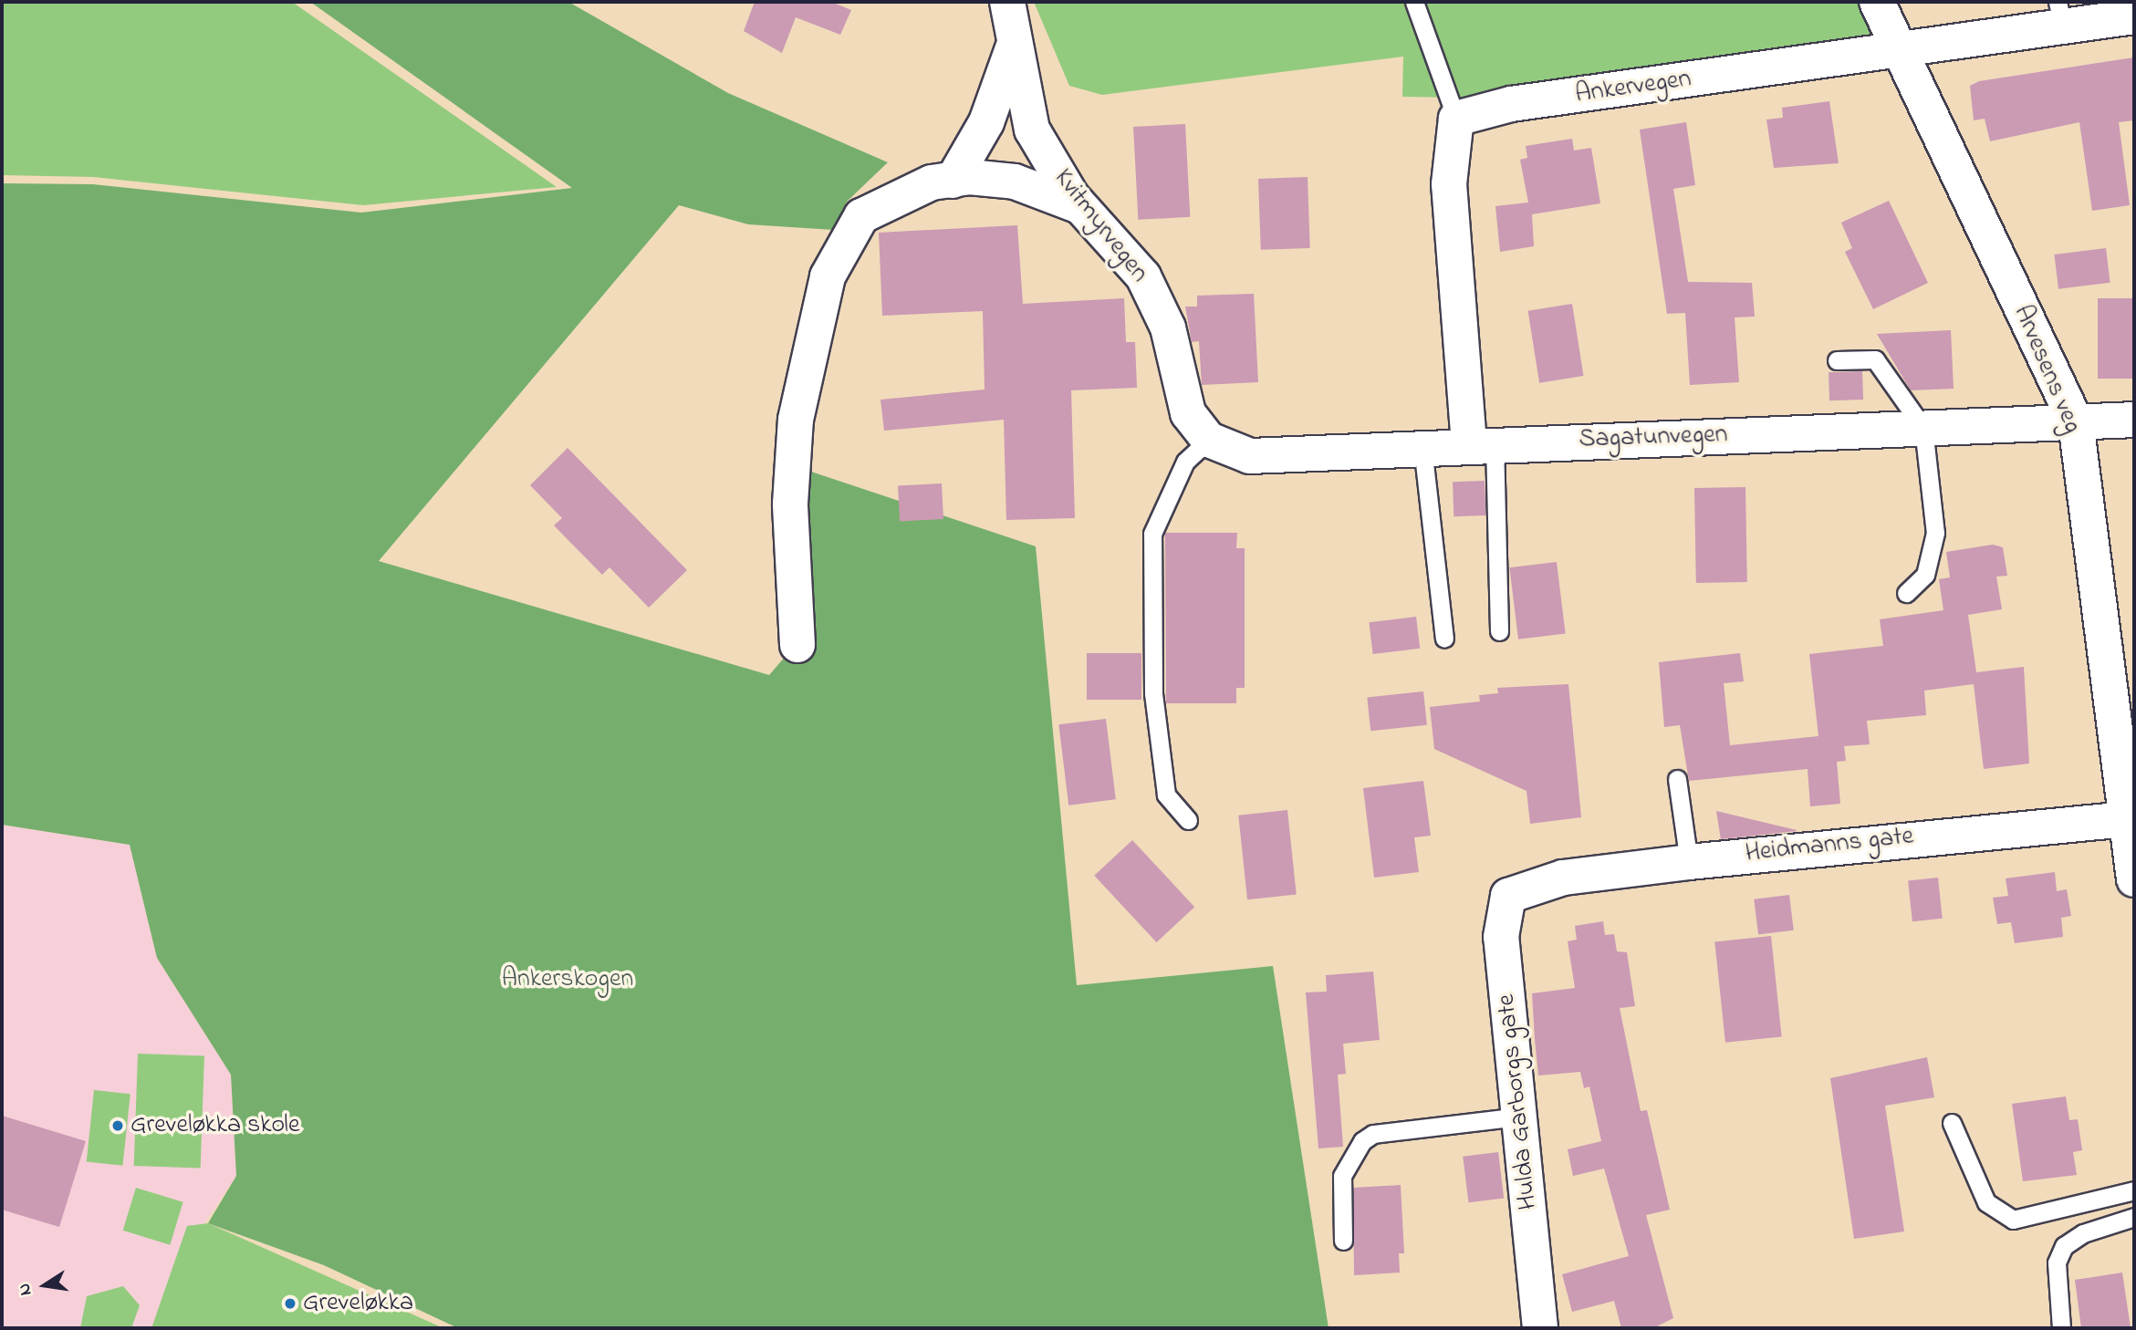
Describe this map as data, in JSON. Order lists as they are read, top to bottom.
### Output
{
  "streets": {
    "street": [
      "Ankervegen",
      "Kvitmyrvegen",
      "Arvesens veg",
      "Sagatunvegen",
      "Heidmanns gate",
      "Hulda Garborgs gate"
    ]
  },
  "crossings": [
    ["Ankervegen", "Arvesens veg"],
    ["Kvitmyrvegen", "Sagatunvegen"],
    ["Arvesens veg", "Sagatunvegen"],
    ["Arvesens veg", "Heidmanns gate"],
    ["Heidmanns gate", "Hulda Garborgs gate"]
  ],
  "parks": ["Ankerskogen"],
  "places": ["Greveløkka skole", "Greveløkka"],
  "north": "left"
}
